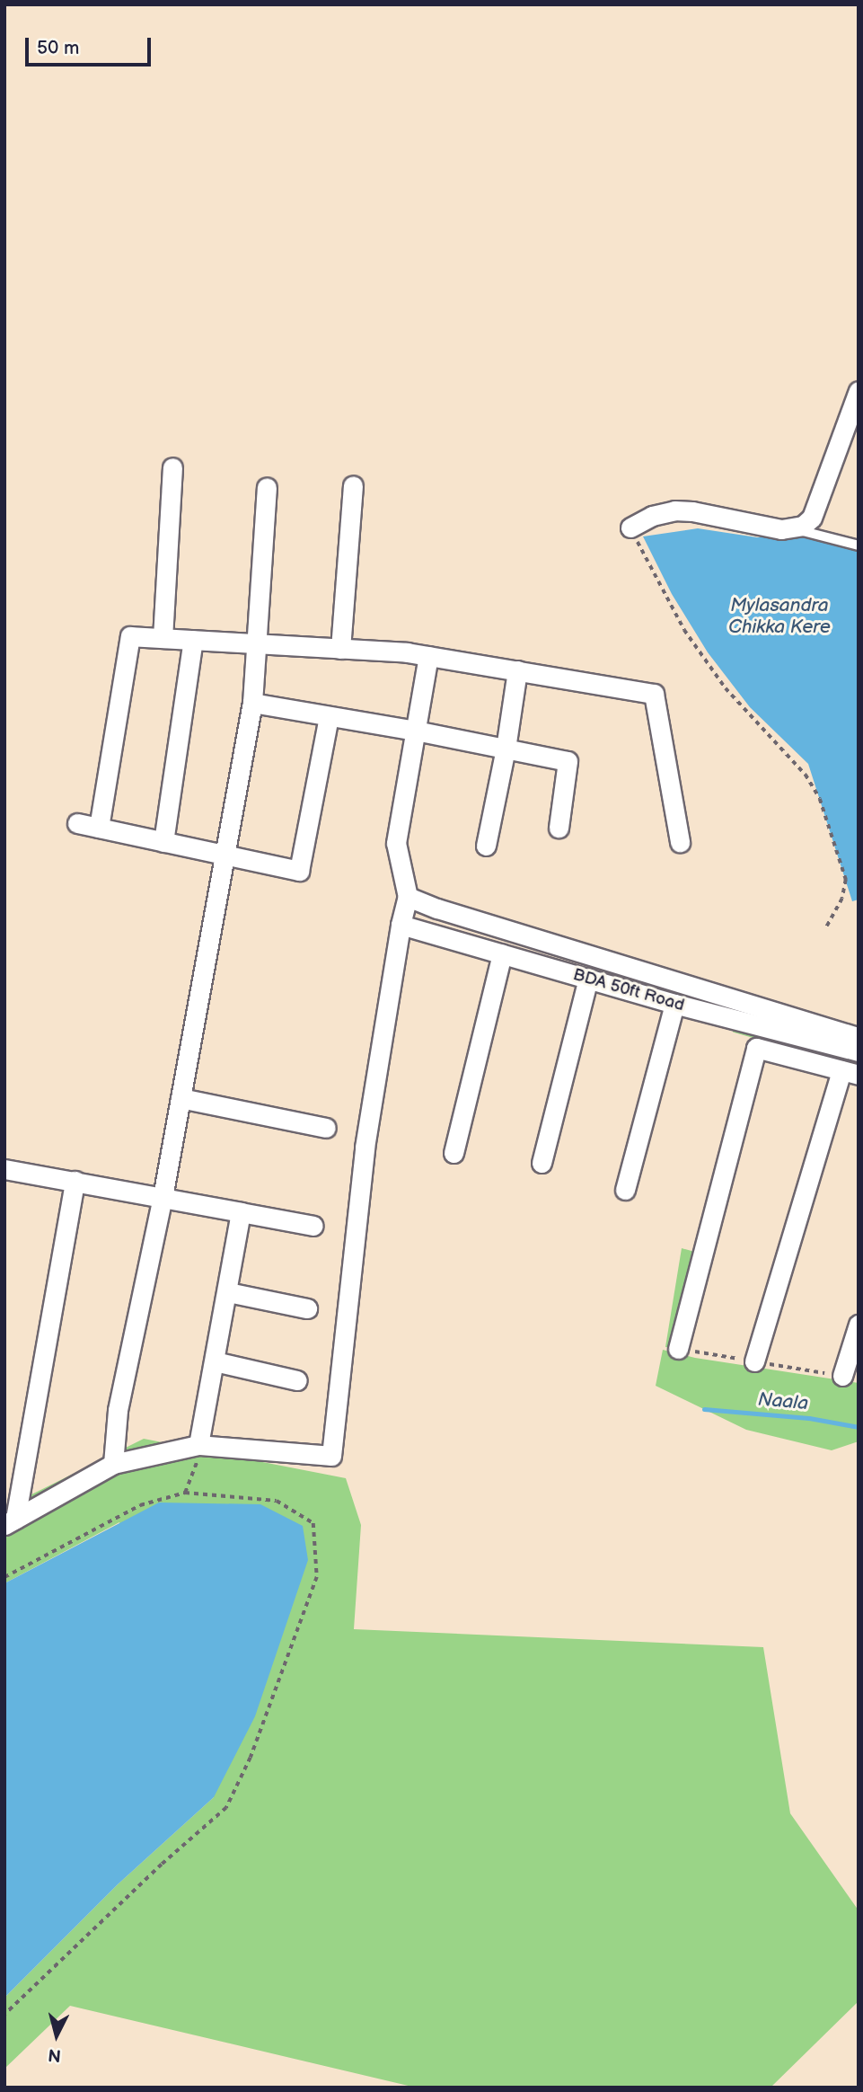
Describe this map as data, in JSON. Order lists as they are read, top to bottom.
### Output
{
  "streets": {
    "street": ["BDA 50ft Road"]
  },
  "water": ["Mylasandra Chikka Kere", "Naala"],
  "scale_bar": "50 m",
  "north": "bottom"
}
